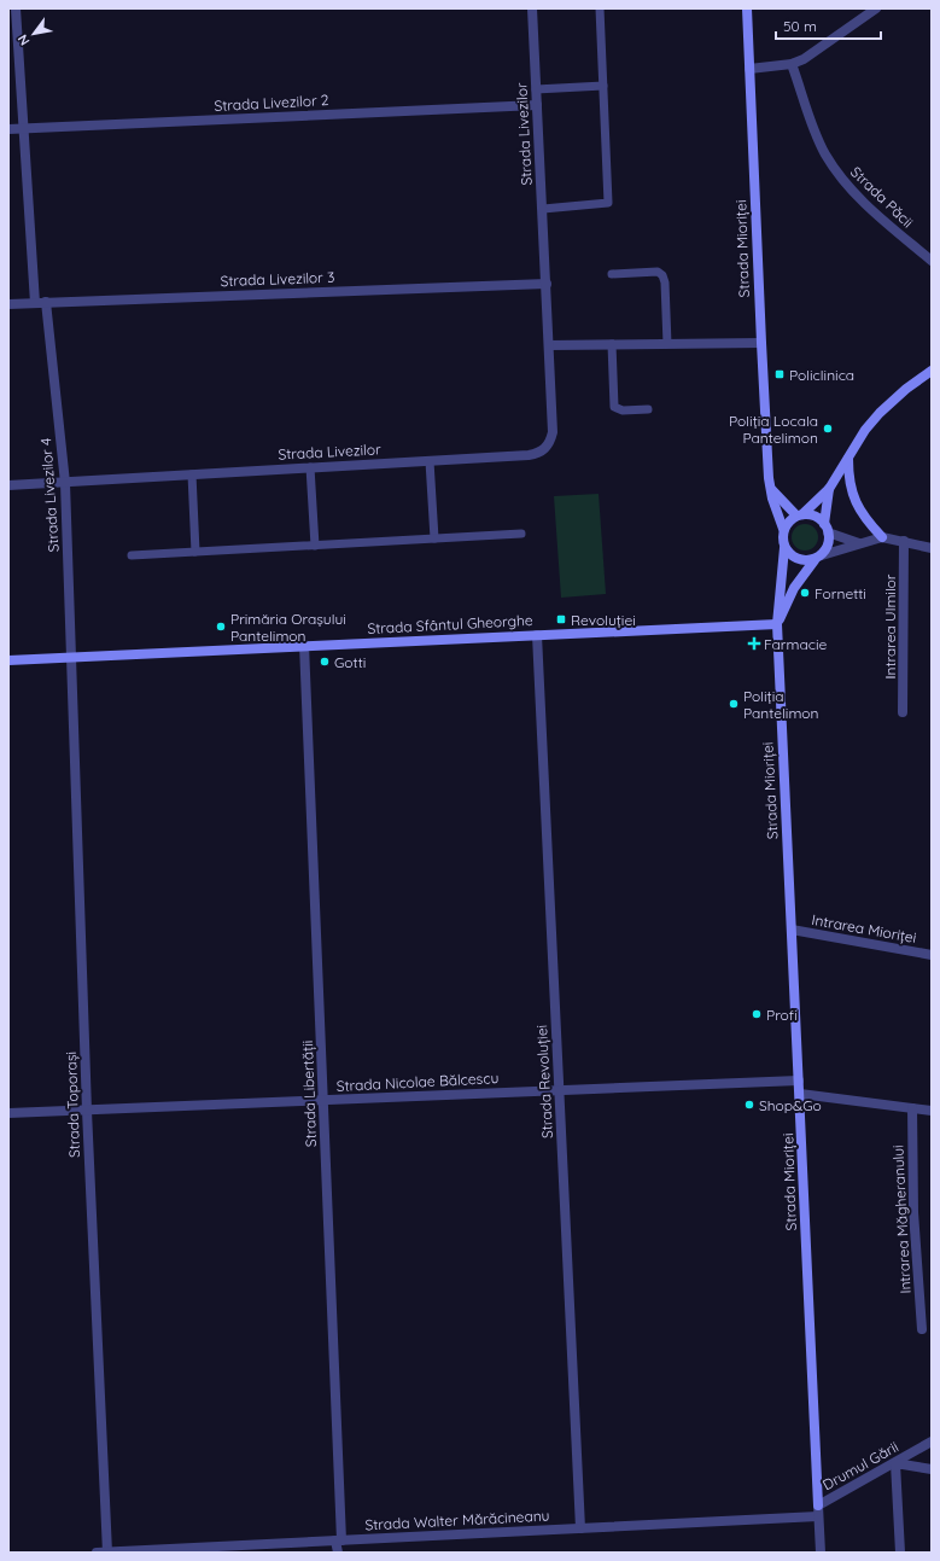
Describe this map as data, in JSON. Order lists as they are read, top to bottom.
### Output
{
  "streets": {
    "street": [
      "Strada Livezilor 2",
      "Strada Livezilor",
      "Strada Păcii",
      "Strada Mioriței",
      "Strada Livezilor 3",
      "Strada Livezilor 4",
      "Strada Sfântul Gheorghe",
      "Intrarea Ulmilor",
      "Intrarea Mioriței",
      "Strada Nicolae Bălcescu",
      "Strada Revoluției",
      "Strada Libertății",
      "Strada Toporași",
      "Intrarea Măgheranului",
      "Drumul Gării",
      "Strada Walter Mărăcineanu"
    ]
  },
  "crossings": [
    ["Strada Livezilor 2", "Strada Livezilor"],
    ["Strada Livezilor", "Strada Livezilor 3"],
    ["Strada Livezilor", "Strada Livezilor 4"],
    ["Strada Mioriței", "Strada Sfântul Gheorghe"],
    ["Strada Mioriței", "Intrarea Mioriței"],
    ["Strada Mioriței", "Strada Nicolae Bălcescu"],
    ["Strada Mioriței", "Drumul Gării"],
    ["Strada Livezilor 3", "Strada Livezilor 4"],
    ["Strada Livezilor 4", "Strada Sfântul Gheorghe"],
    ["Strada Livezilor 4", "Strada Toporași"],
    ["Strada Sfântul Gheorghe", "Strada Revoluției"],
    ["Strada Sfântul Gheorghe", "Strada Libertății"],
    ["Strada Sfântul Gheorghe", "Strada Toporași"],
    ["Strada Nicolae Bălcescu", "Strada Revoluției"],
    ["Strada Nicolae Bălcescu", "Strada Libertății"],
    ["Strada Nicolae Bălcescu", "Strada Toporași"],
    ["Strada Revoluției", "Strada Walter Mărăcineanu"],
    ["Strada Libertății", "Strada Walter Mărăcineanu"],
    ["Strada Toporași", "Strada Walter Mărăcineanu"],
    ["Drumul Gării", "Strada Walter Mărăcineanu"]
  ],
  "places": {
    "transit": ["Policlinica", "Revoluției"],
    "other": [
      "Poliția Locala Pantelimon",
      "Fornetti",
      "Primăria Orașului Pantelimon",
      "Gotti",
      "Poliția Pantelimon",
      "Profi",
      "Shop&Go"
    ],
    "health": ["Farmacie"]
  },
  "scale_bar": "50 m",
  "north": "bottom left"
}
